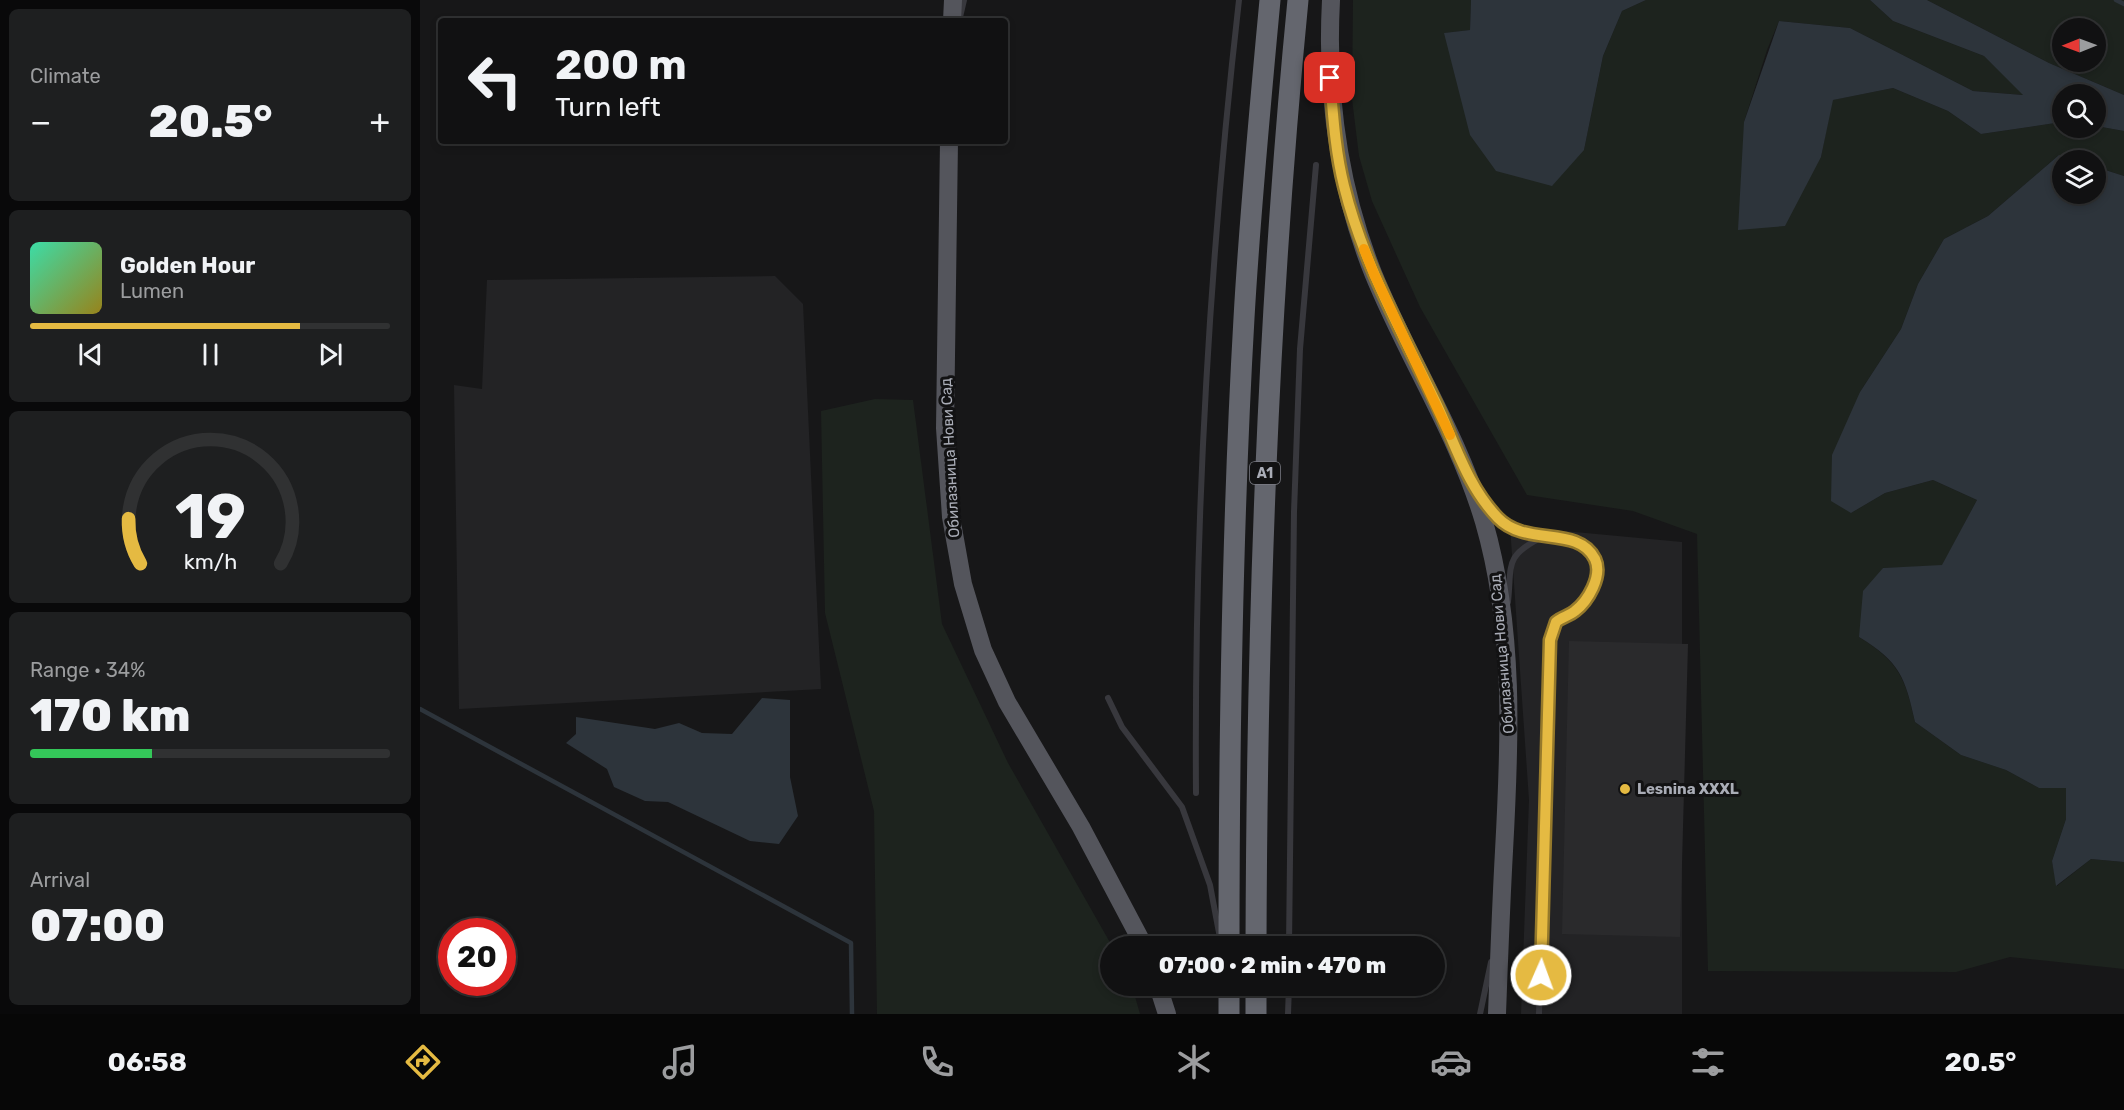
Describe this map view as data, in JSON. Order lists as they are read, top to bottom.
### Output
{
  "streets": {
    "highway": ["A1"],
    "main road": ["Обилазница Нови Сад"]
  },
  "places": ["Lesnina XXXL"],
  "north": "left",
  "page": {
    "tile": [
      "Climate",
      ["Range · 34%", "170 km"],
      ["Arrival", "07:00"]
    ],
    "turn": ["200 m", "Turn left"],
    "heat": ["−", "20.5°", "+"],
    "song": ["Golden Hour", "Lumen"],
    "limit": "20",
    "trip": "07:00 · 2 min · 470 m",
    "tabs": ["06:58", "20.5°"],
    "gauge": ["19", "km/h"]
  }
}
